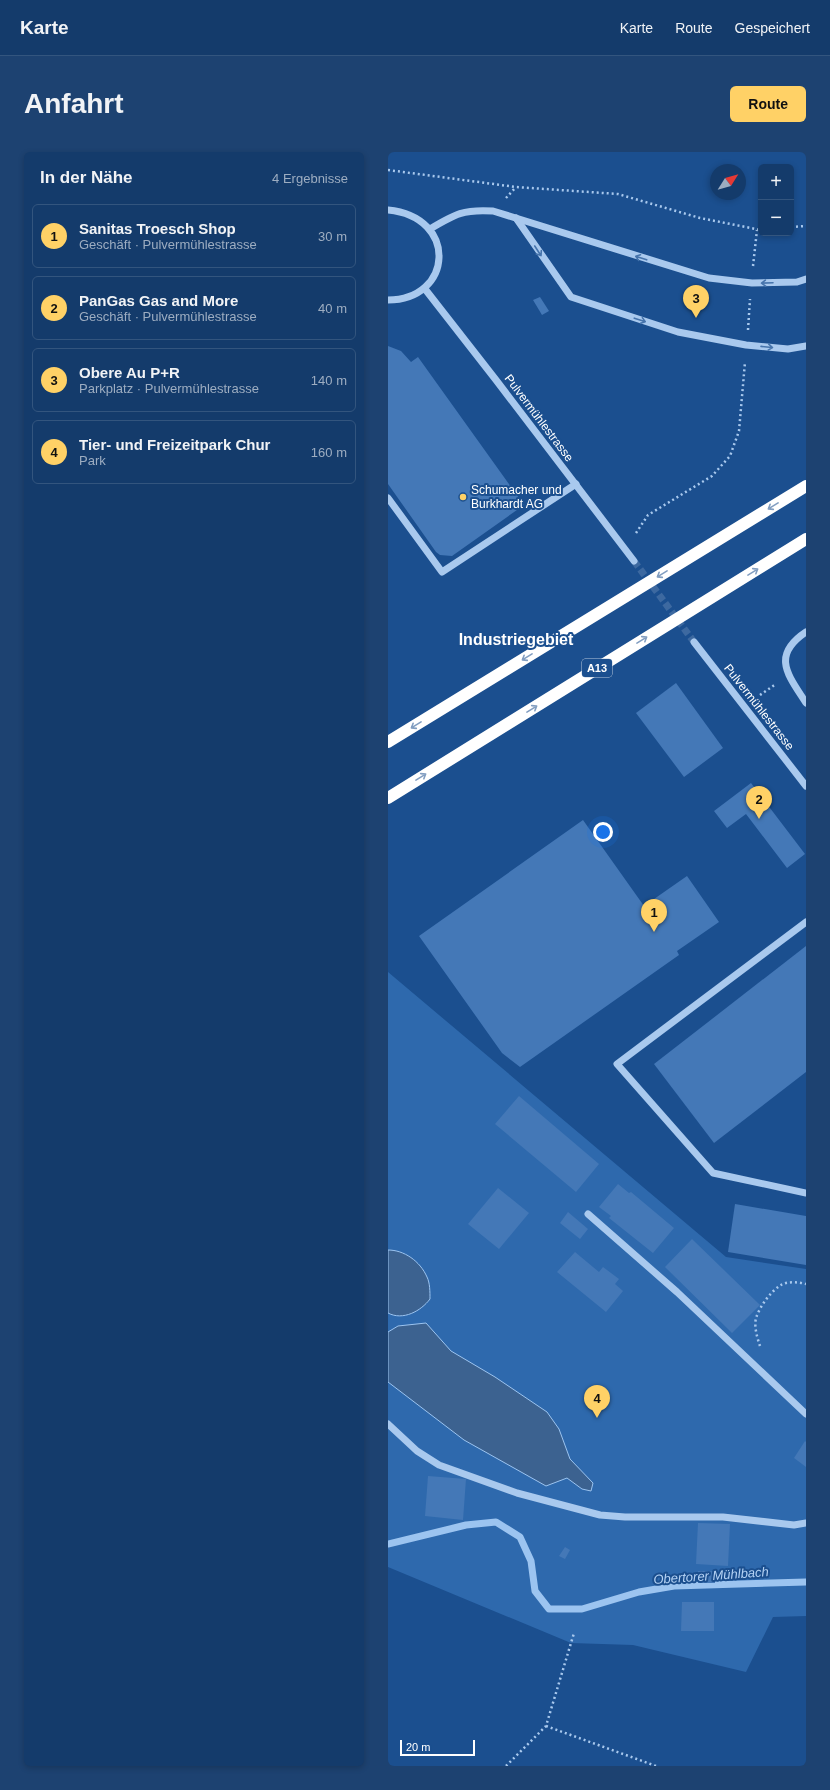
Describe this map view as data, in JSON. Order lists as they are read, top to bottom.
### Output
{
  "streets": {
    "highway": ["A13"],
    "street": ["Pulvermühlestrasse"]
  },
  "districts": ["Industriegebiet"],
  "water": ["Obertorer Mühlbach"],
  "places": ["Schumacher und Burkhardt AG"],
  "scale_bar": "20 m",
  "north": "top right",
  "page": {
    "header": "Karte",
    "nav": ["Karte", "Route", "Gespeichert"],
    "buttons": "Route",
    "title": "Anfahrt",
    "heading": ["In der Nähe", "4 Ergebnisse"],
    "map_buttons": ["+", "−"],
    "list": [
      {
        "mark": "1",
        "name": "Sanitas Troesch Shop",
        "note": "Geschäft · Pulvermühlestrasse",
        "value": "30 m"
      },
      {
        "mark": "2",
        "name": "PanGas Gas and More",
        "note": "Geschäft · Pulvermühlestrasse",
        "value": "40 m"
      },
      {
        "mark": "3",
        "name": "Obere Au P+R",
        "note": "Parkplatz · Pulvermühlestrasse",
        "value": "140 m"
      },
      {
        "mark": "4",
        "name": "Tier- und Freizeitpark Chur",
        "note": "Park",
        "value": "160 m"
      }
    ],
    "pins": [
      "3",
      "2",
      "1",
      "4"
    ],
    "scale": "20 m"
  }
}
